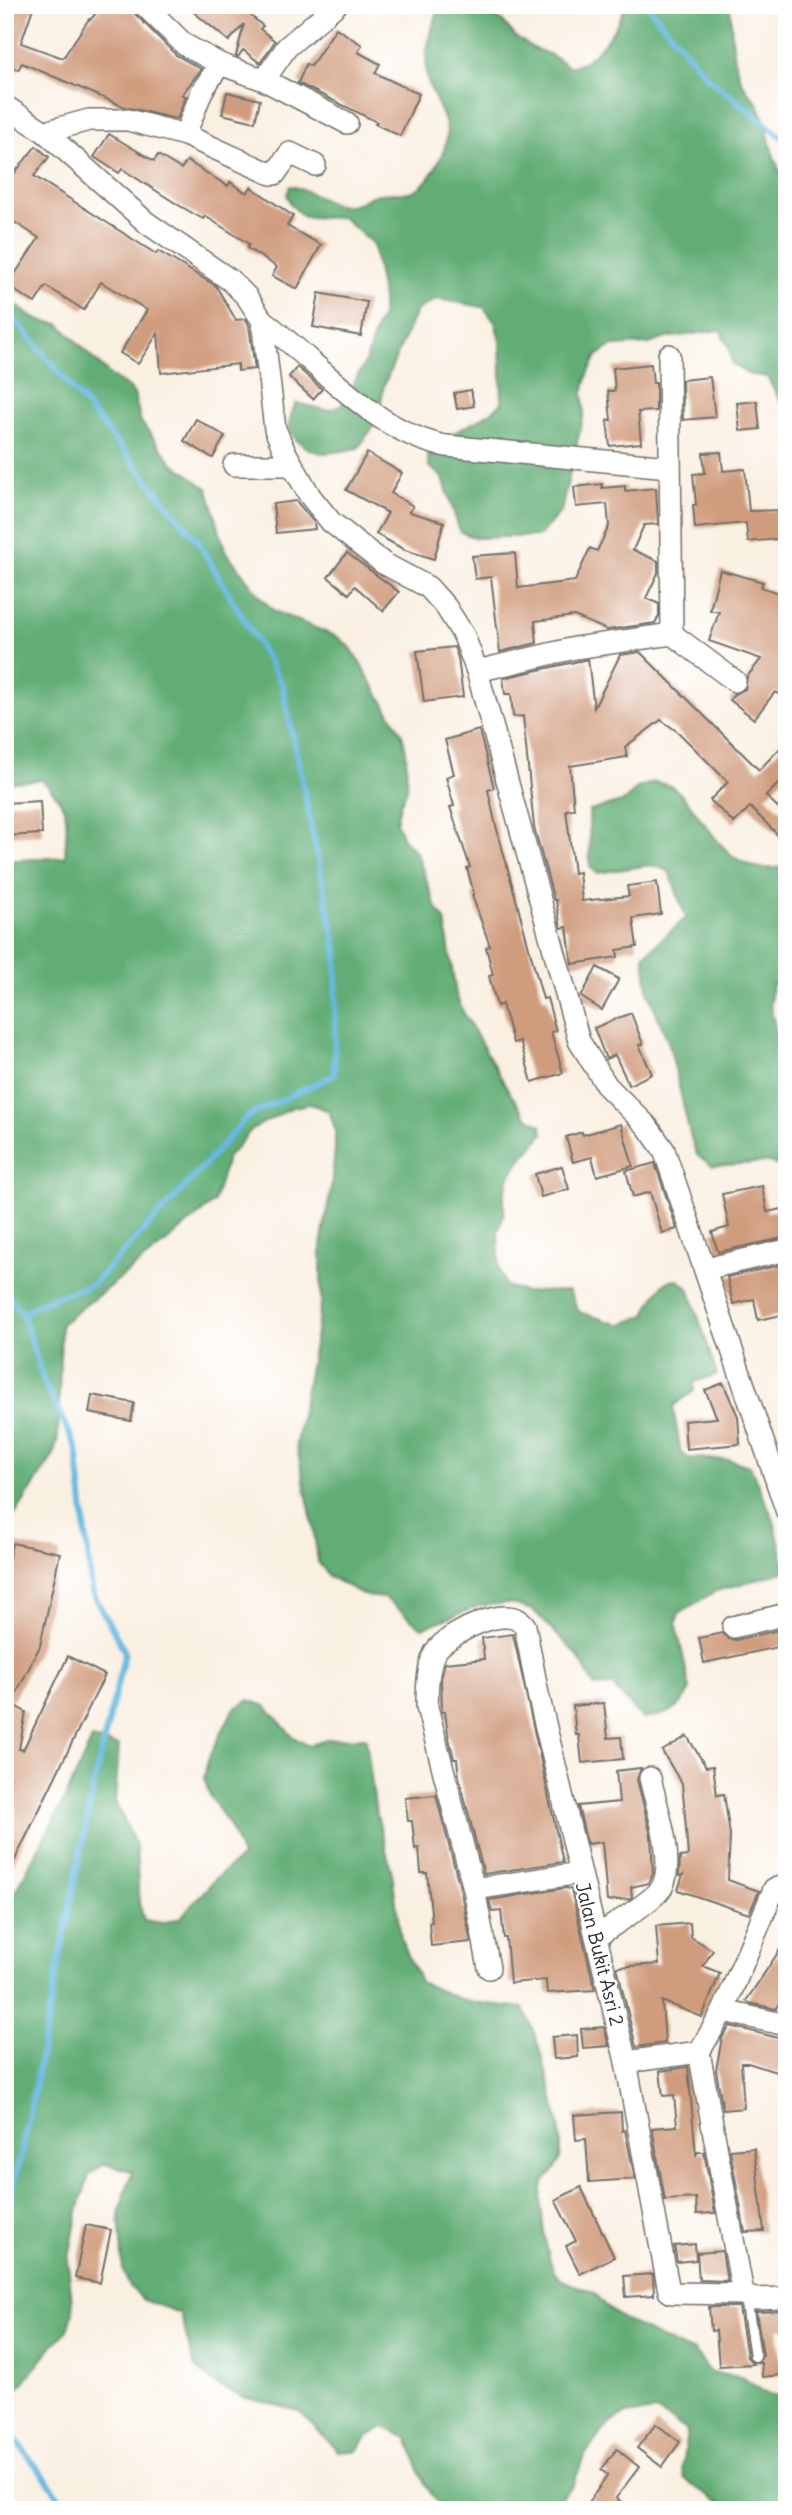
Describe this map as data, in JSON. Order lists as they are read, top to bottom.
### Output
{
  "streets": {
    "street": ["Jalan Bukit Asri 2"]
  }
}
